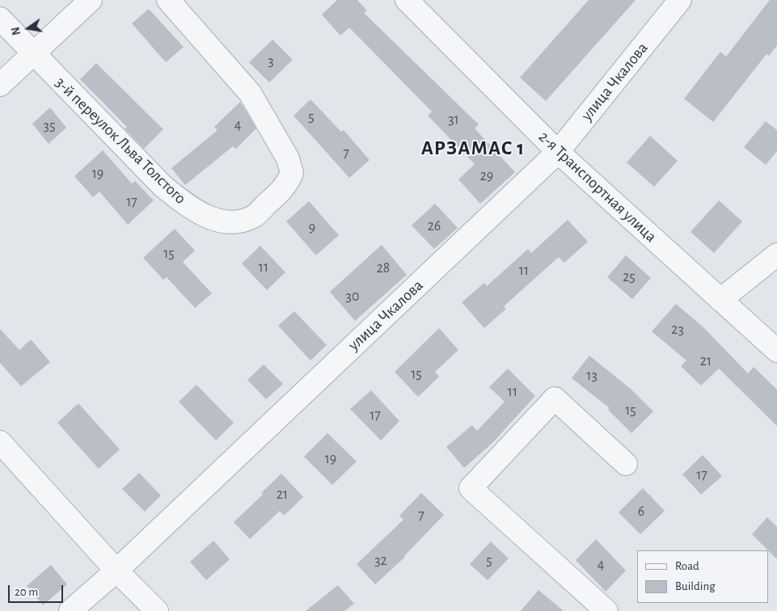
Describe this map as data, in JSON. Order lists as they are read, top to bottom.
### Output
{
  "streets": {
    "street": ["улица Чкалова", "3-й переулок Льва Толстого", "2-я Транспортная улица"]
  },
  "crossings": [
    ["улица Чкалова", "2-я Транспортная улица"]
  ],
  "districts": ["АРЗАМАС 1"],
  "house_numbers": [
    "3",
    "5",
    "31",
    "4",
    "35",
    "7",
    "19",
    "29",
    "17",
    "26",
    "9",
    "15",
    "11",
    "28",
    "11",
    "25",
    "30",
    "23",
    "21",
    "15",
    "13",
    "11",
    "15",
    "17",
    "19",
    "17",
    "21",
    "6",
    "7",
    "32",
    "5",
    "4"
  ],
  "legend": ["Road", "Building"],
  "scale_bar": "20 m",
  "north": "left"
}
